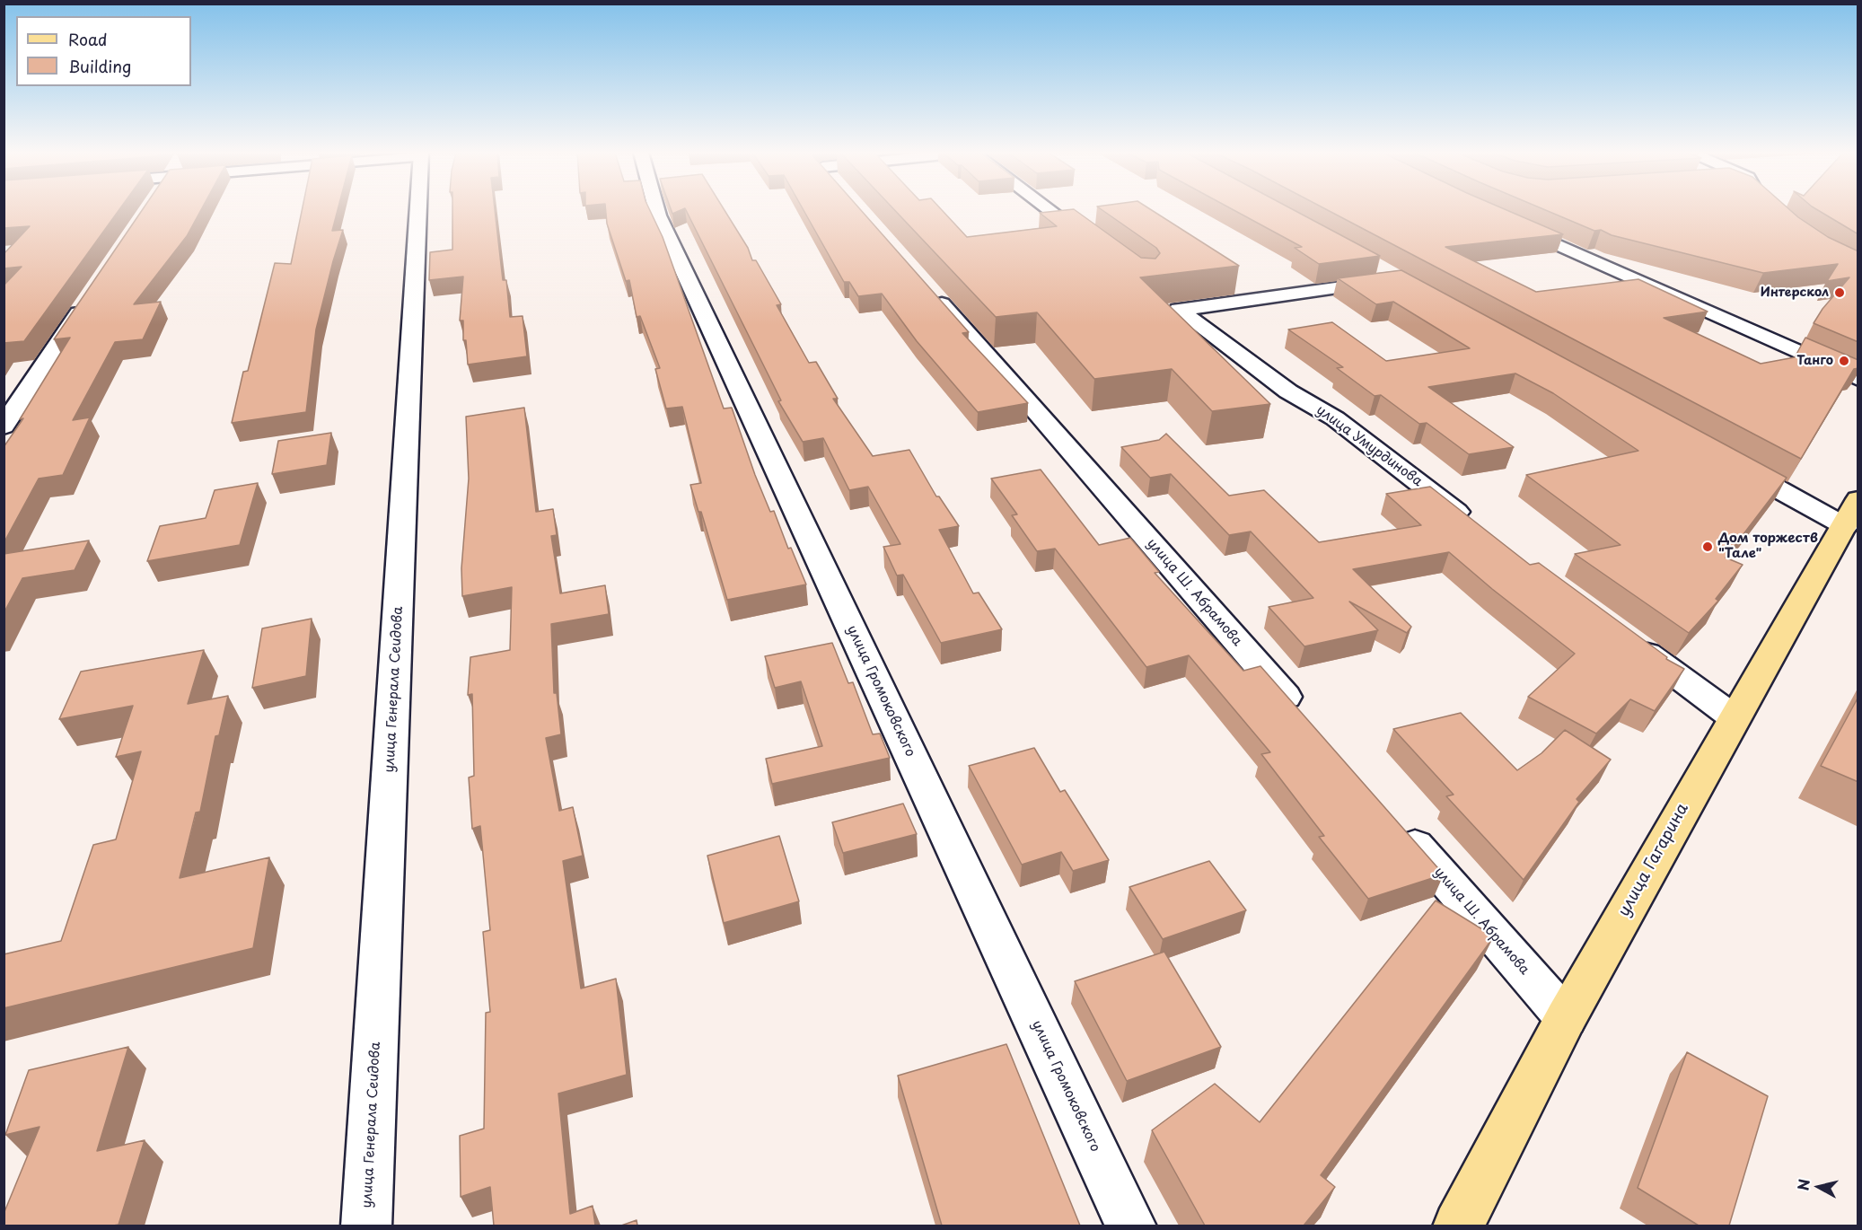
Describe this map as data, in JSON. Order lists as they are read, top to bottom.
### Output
{
  "streets": {
    "main road": ["улица Гагарина"],
    "street": [
      "улица Умурдинова",
      "улица Ш. Абрамова",
      "улица Генерала Сеидова",
      "улица Громоковского"
    ]
  },
  "crossings": [
    ["улица Ш. Абрамова", "улица Гагарина"]
  ],
  "places": ["Интерскол", "Танго", "Дом торжеств \"Тале\""],
  "legend": ["Road", "Building"],
  "north": "left"
}
